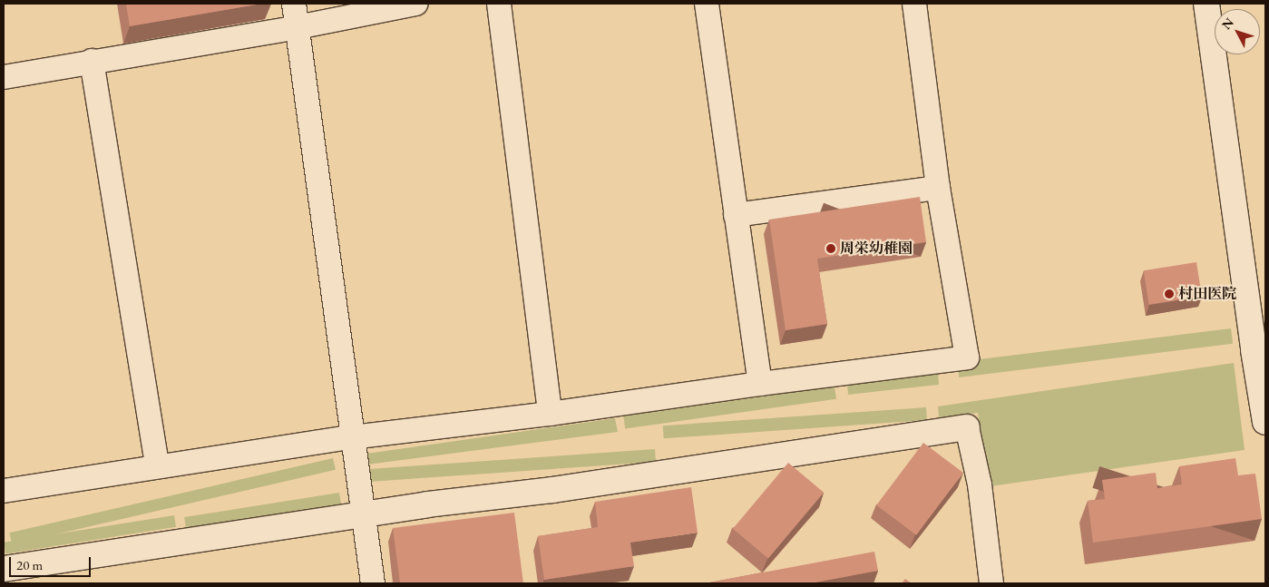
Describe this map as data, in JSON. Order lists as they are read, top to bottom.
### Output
{
  "places": ["周栄幼稚園", "村田医院"],
  "scale_bar": "20 m",
  "north": "top left"
}
